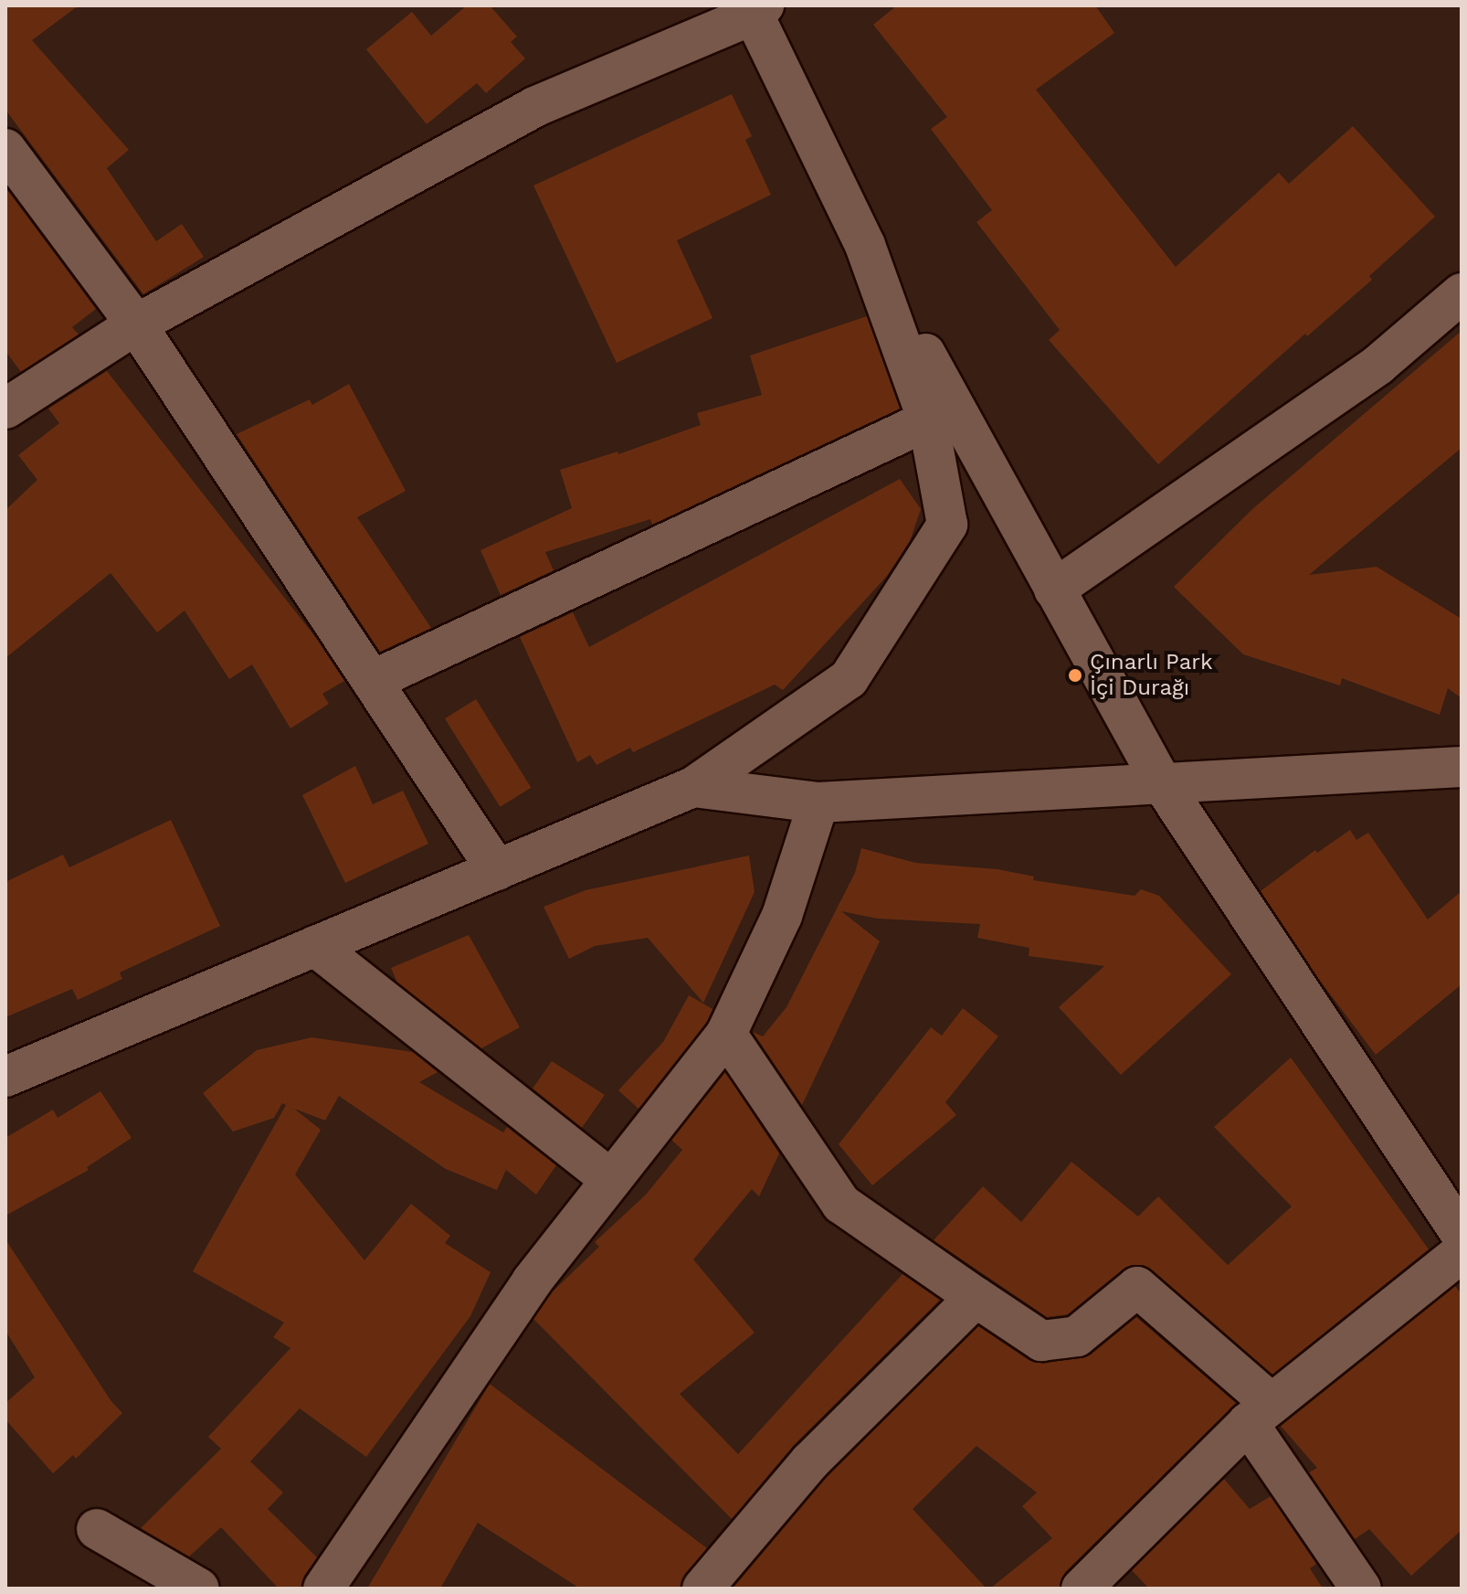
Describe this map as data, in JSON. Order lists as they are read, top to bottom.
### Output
{
  "places": ["Çınarlı Park İçi Durağı"]
}
